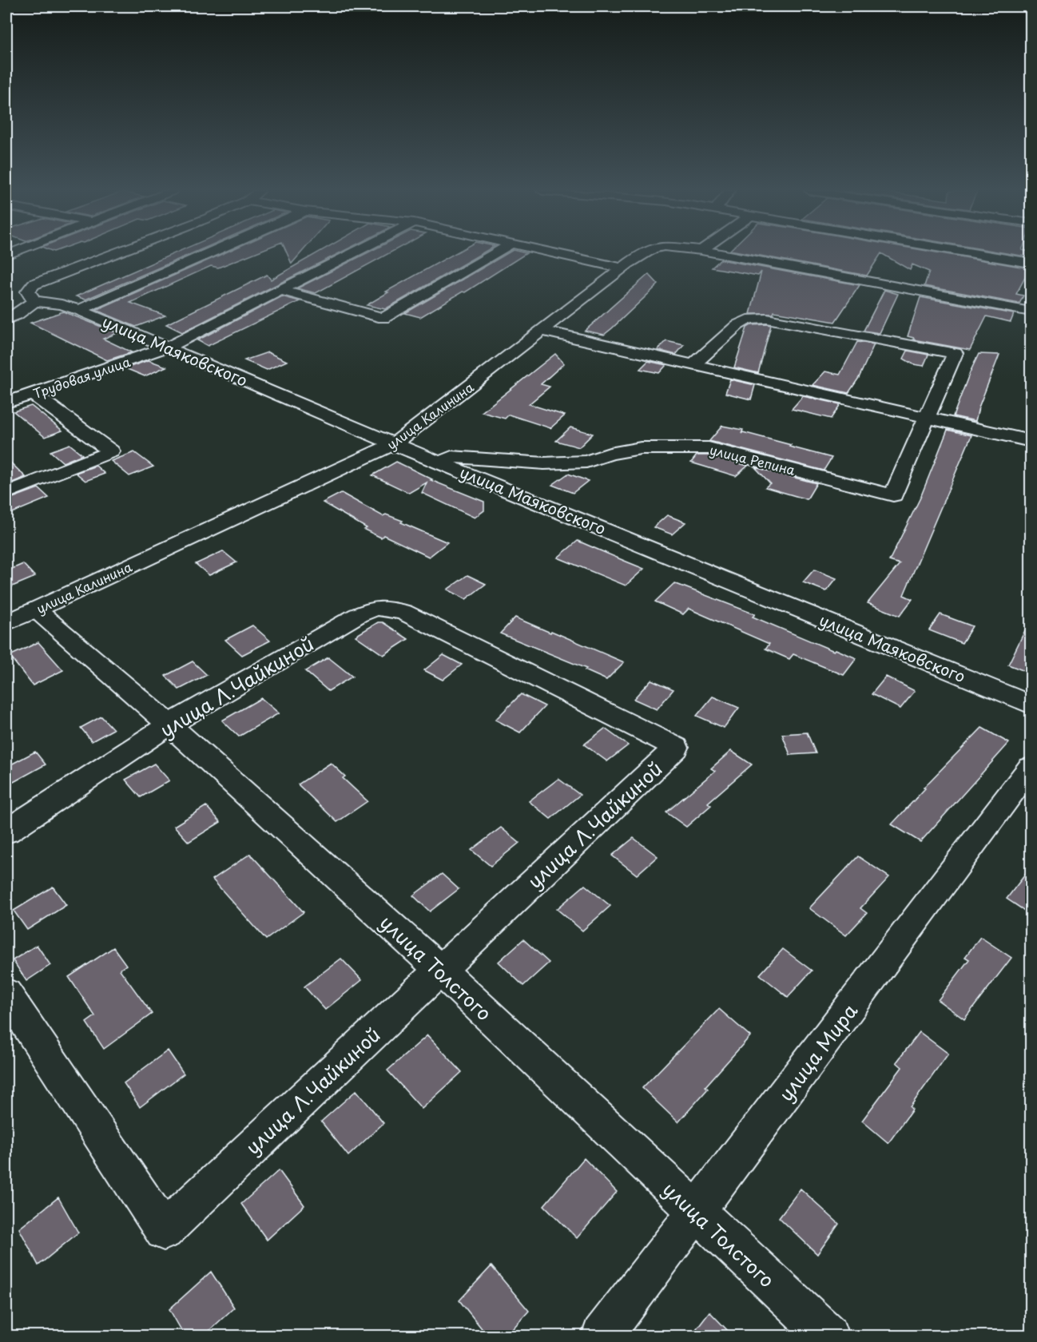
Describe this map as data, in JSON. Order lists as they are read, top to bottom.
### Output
{
  "streets": {
    "street": [
      "улица Маяковского",
      "Трудовая улица",
      "улица Калинина",
      "улица Репина",
      "улица Л.Чайкиной",
      "улица Толстого",
      "улица Мира"
    ]
  },
  "crossings": [
    ["улица Маяковского", "Трудовая улица"],
    ["улица Маяковского", "улица Калинина"],
    ["улица Маяковского", "улица Репина"],
    ["улица Калинина", "улица Толстого"],
    ["улица Л.Чайкиной", "улица Толстого"],
    ["улица Толстого", "улица Мира"]
  ]
}
